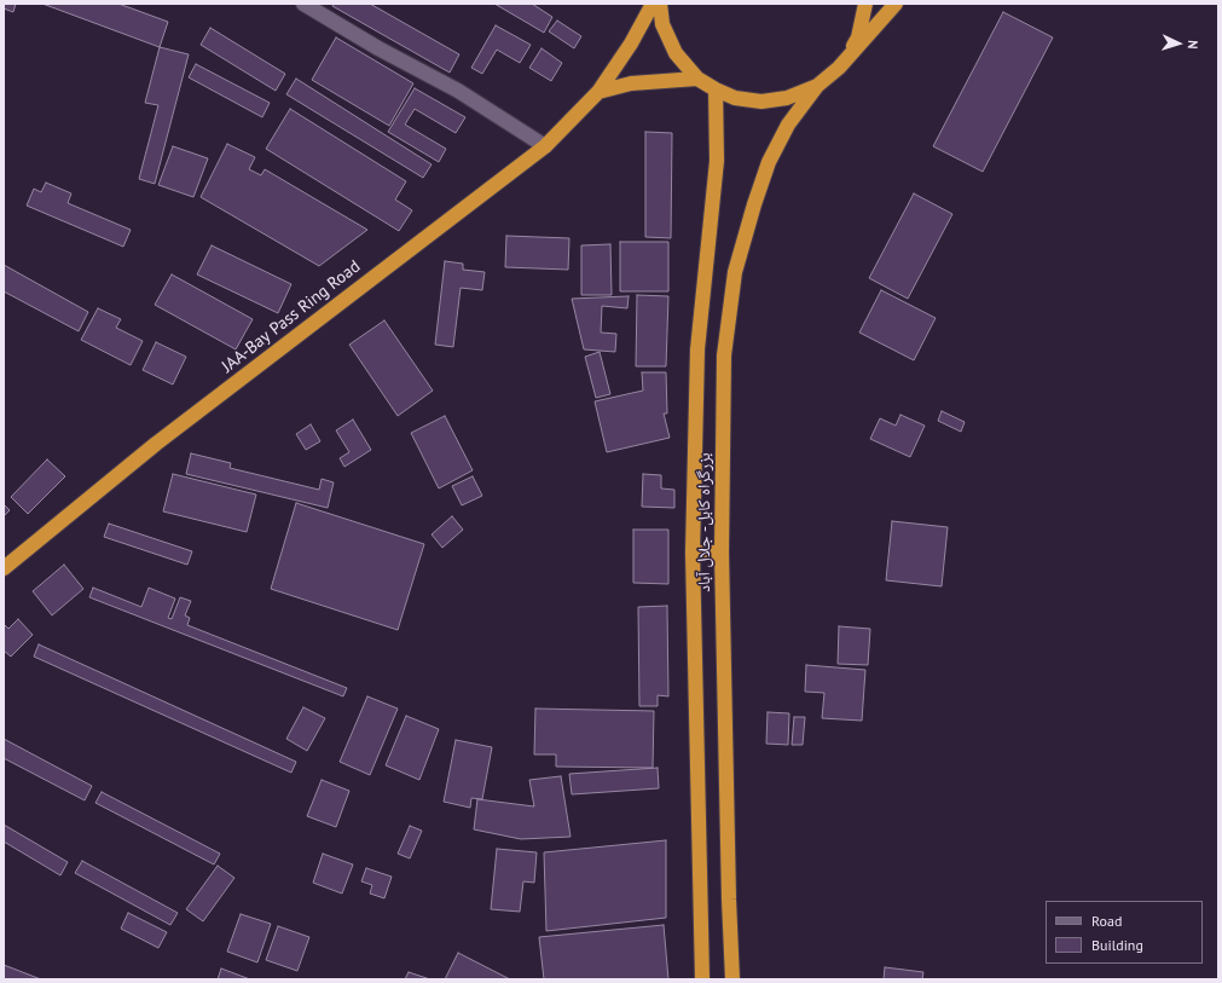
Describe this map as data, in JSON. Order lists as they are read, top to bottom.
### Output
{
  "streets": {
    "highway": ["JAA-Bay Pass Ring Road", "بزرگراه کابل- جلال آباد"]
  },
  "legend": ["Road", "Building"],
  "north": "right"
}
